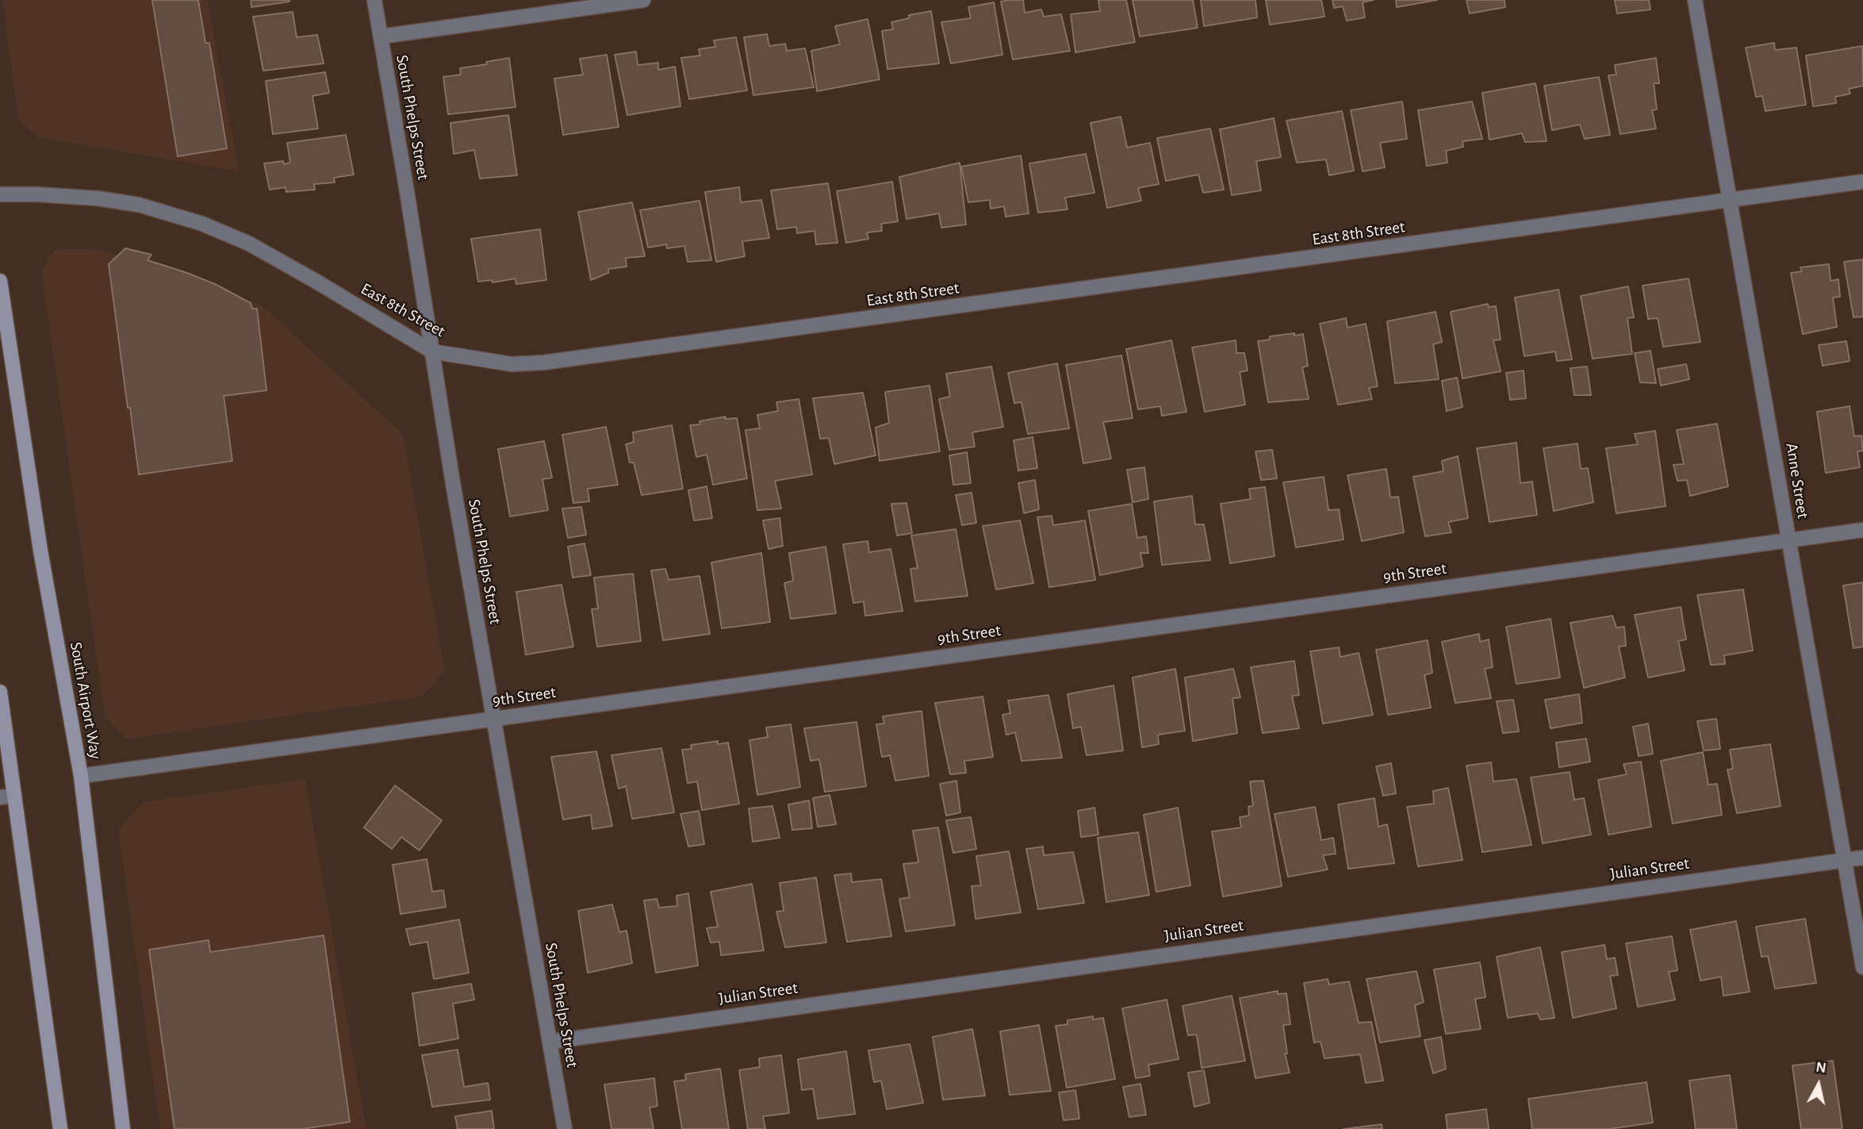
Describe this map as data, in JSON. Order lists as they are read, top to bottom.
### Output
{
  "streets": {
    "main road": ["South Airport Way"],
    "street": [
      "South Phelps Street",
      "East 8th Street",
      "Anne Street",
      "9th Street",
      "Julian Street"
    ]
  },
  "crossings": [
    ["South Phelps Street", "East 8th Street"],
    ["South Phelps Street", "9th Street"],
    ["South Phelps Street", "Julian Street"],
    ["East 8th Street", "Anne Street"],
    ["Anne Street", "9th Street"],
    ["Anne Street", "Julian Street"],
    ["9th Street", "South Airport Way"]
  ],
  "north": "top"
}
